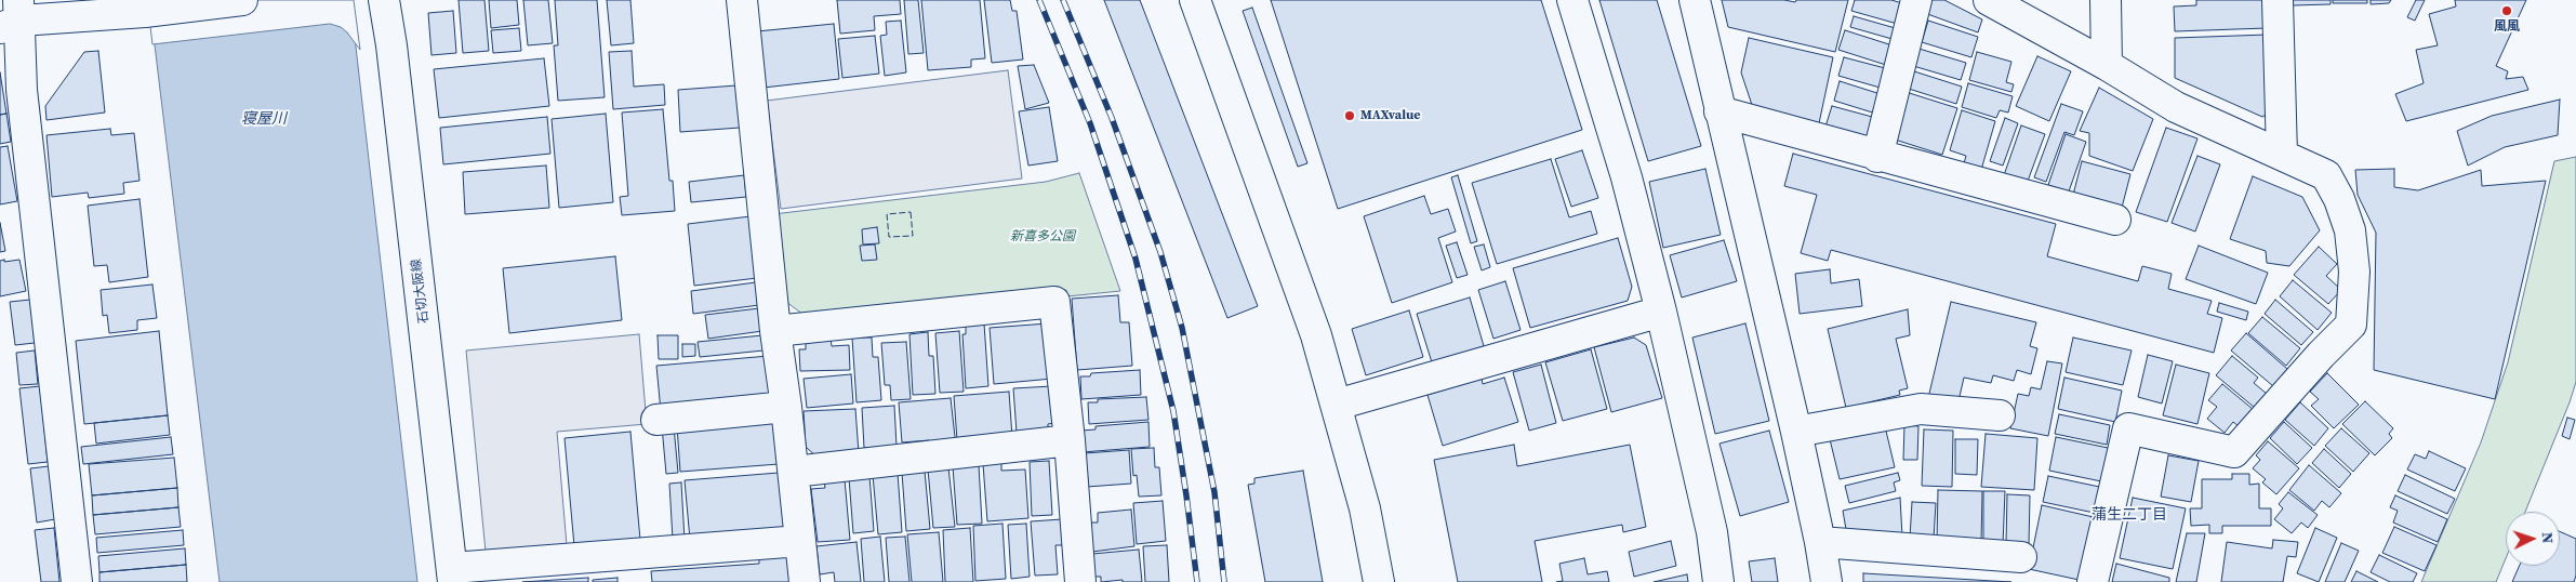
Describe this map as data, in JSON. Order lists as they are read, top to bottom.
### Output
{
  "streets": {
    "street": ["石切大阪線"]
  },
  "districts": ["蒲生二丁目"],
  "water": ["寝屋川"],
  "parks": ["新喜多公園"],
  "places": ["風風", "MAXvalue"],
  "north": "right"
}
